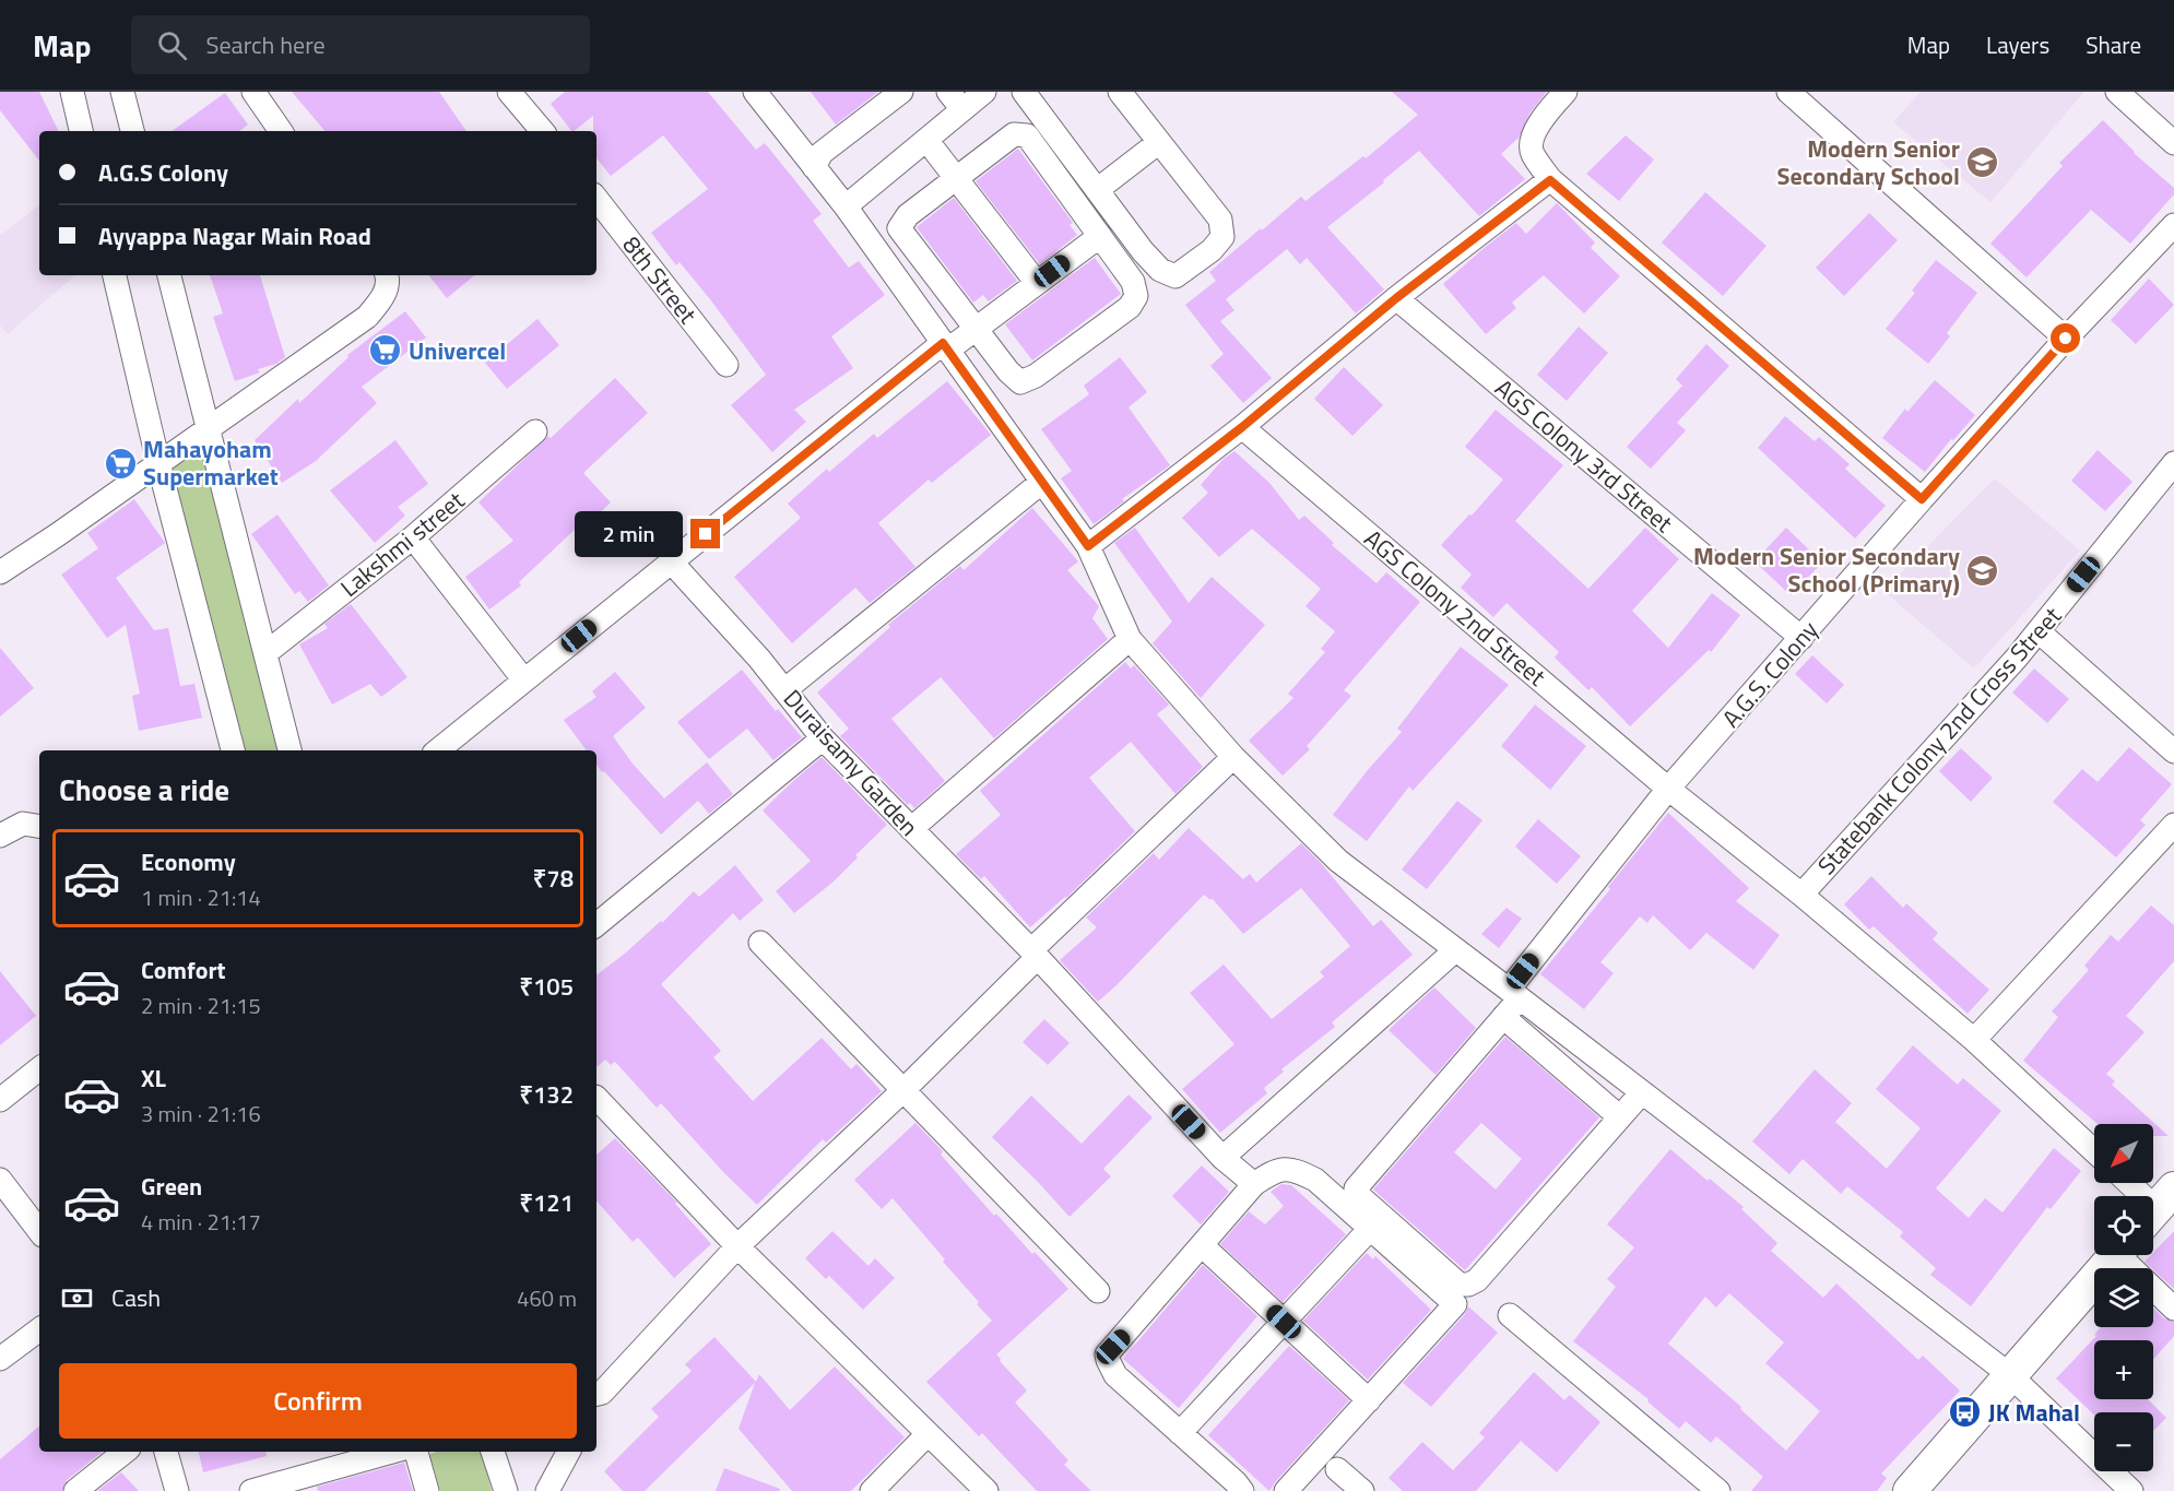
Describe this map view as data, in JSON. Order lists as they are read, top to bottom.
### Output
{
  "streets": {
    "street": [
      "8th Street",
      "AGS Colony 3rd Street",
      "Lakshmi street",
      "AGS Colony 2nd Street",
      "A.G.S. Colony",
      "Statebank Colony 2nd Cross Street",
      "Duraisamy Garden"
    ]
  },
  "crossings": [
    ["AGS Colony 3rd Street", "A.G.S. Colony"],
    ["AGS Colony 2nd Street", "A.G.S. Colony"],
    ["AGS Colony 2nd Street", "Statebank Colony 2nd Cross Street"]
  ],
  "places": {
    "school or university": ["Modern Senior Secondary School", "Modern Senior Secondary School (Primary)"],
    "supermarket": ["Univercel", "Mahayoham Supermarket"],
    "bus stop": ["JK Mahal"]
  },
  "north": "bottom left",
  "page": {
    "header": "Map",
    "search": "Search here",
    "nav": ["Map", "Layers", "Share"],
    "banner": ["A.G.S Colony", "Ayyappa Nagar Main Road"],
    "bubble": "2 min",
    "heading": "Choose a ride",
    "list": [
      {
        "name": "Economy",
        "note": "1 min · 21:14",
        "value": "₹78"
      },
      {
        "name": "Comfort",
        "note": "2 min · 21:15",
        "value": "₹105"
      },
      {
        "name": "XL",
        "note": "3 min · 21:16",
        "value": "₹132"
      },
      {
        "name": "Green",
        "note": "4 min · 21:17",
        "value": "₹121"
      }
    ],
    "map_buttons": ["+", "−"],
    "pay": ["Cash", "460 m"],
    "buttons": "Confirm"
  }
}
